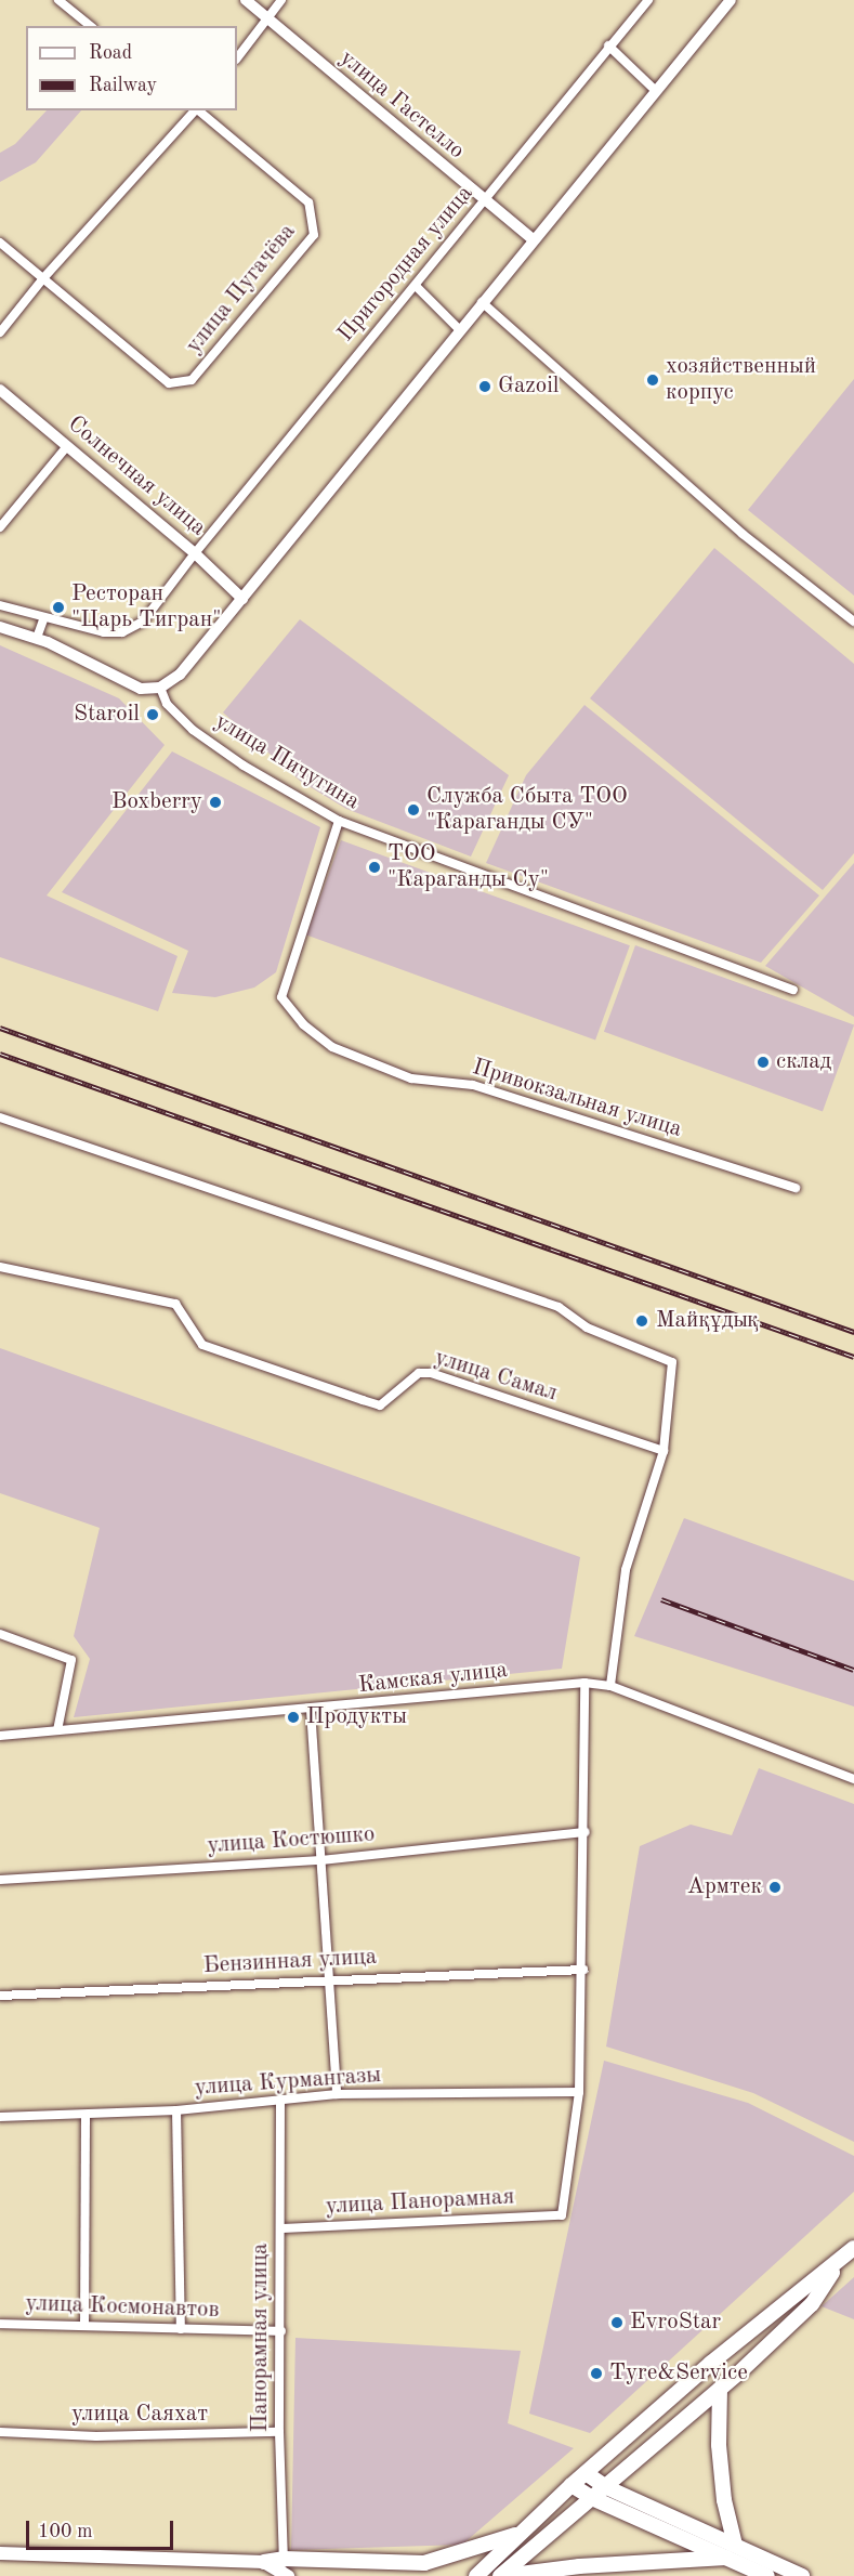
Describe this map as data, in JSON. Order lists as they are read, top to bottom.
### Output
{
  "streets": {
    "street": [
      "улица Гастелло",
      "Пригородная улица",
      "улица Пугачёва",
      "Солнечная улица",
      "улица Пичугина",
      "Привокзальная улица",
      "улица Самал",
      "Камская улица",
      "улица Костюшко",
      "Бензинная улица",
      "улица Курмангазы",
      "улица Панорамная",
      "улица Космонавтов",
      "Панорамная улица",
      "улица Саяхат"
    ]
  },
  "crossings": [
    ["улица Гастелло", "Пригородная улица"],
    ["Пригородная улица", "Солнечная улица"],
    ["улица Пичугина", "Привокзальная улица"],
    ["улица Курмангазы", "улица Панорамная"],
    ["улица Курмангазы", "Панорамная улица"],
    ["улица Панорамная", "Панорамная улица"],
    ["улица Космонавтов", "Панорамная улица"],
    ["Панорамная улица", "улица Саяхат"]
  ],
  "places": [
    "хозяйственный корпус",
    "Gazoil",
    "Ресторан \"Царь Тигран\"",
    "Staroil",
    "Boxberry",
    "Служба Сбыта ТОО \"Караганды СУ\"",
    "ТОО \"Караганды Су\"",
    "склад",
    "Майқұдық",
    "Продукты",
    "Армтек",
    "EvroStar",
    "Tyre&Service"
  ],
  "legend": ["Road", "Railway"],
  "scale_bar": "100 m"
}
